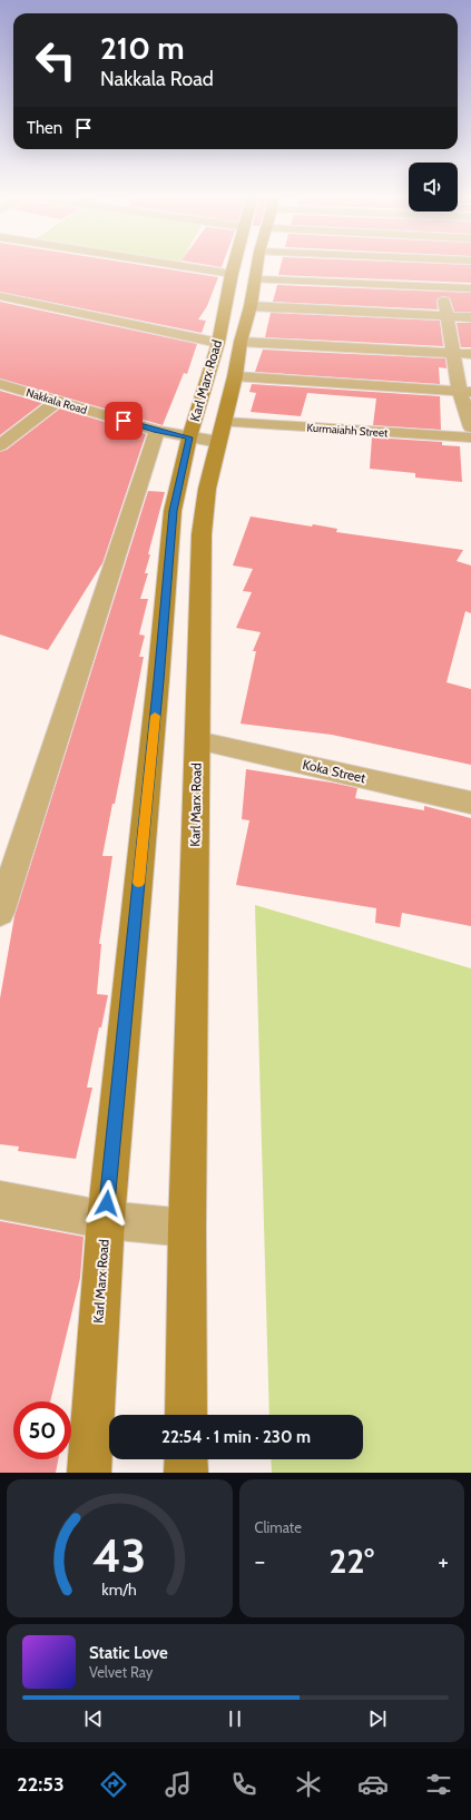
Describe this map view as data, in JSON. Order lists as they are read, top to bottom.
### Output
{
  "streets": {
    "main road": ["Karl Marx Road"],
    "street": ["Nakkala Road", "Kurmaiahh Street", "Koka Street"]
  },
  "crossings": [
    ["Karl Marx Road", "Nakkala Road"],
    ["Karl Marx Road", "Kurmaiahh Street"],
    ["Karl Marx Road", "Koka Street"],
    ["Nakkala Road", "Kurmaiahh Street"]
  ],
  "page": {
    "turn": ["210 m", "Nakkala Road"],
    "then": "Then",
    "limit": "50",
    "trip": "22:54 · 1 min · 230 m",
    "tile": "Climate",
    "heat": ["−", "22°", "+"],
    "song": ["Static Love", "Velvet Ray"],
    "tabs": "22:53",
    "gauge": ["43", "km/h"]
  }
}
